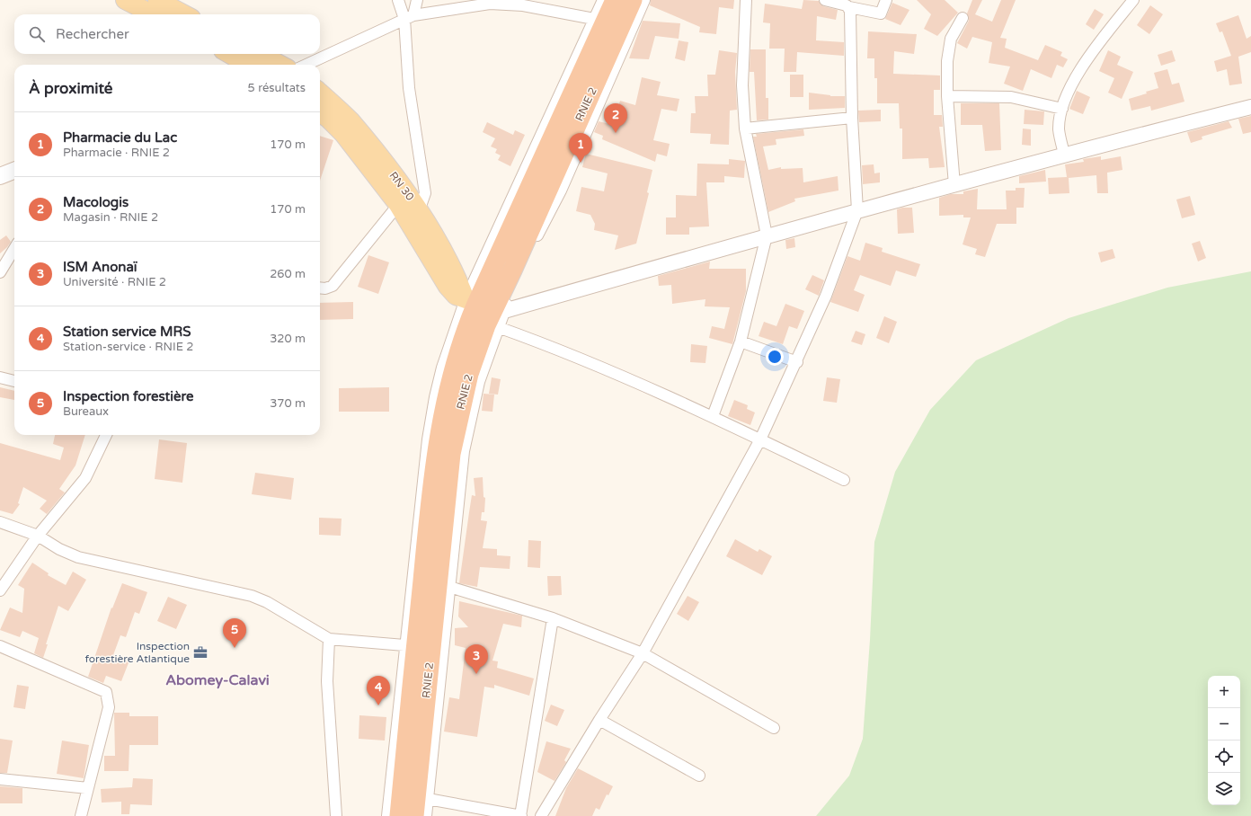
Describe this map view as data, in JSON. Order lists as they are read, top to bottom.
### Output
{
  "streets": {
    "highway": ["RNIE 2"],
    "main road": ["RN 30"]
  },
  "crossings": [
    ["RNIE 2", "RN 30"]
  ],
  "districts": ["Abomey-Calavi"],
  "places": {
    "office": ["Inspection forestière Atlantique"]
  },
  "page": {
    "search": "Rechercher",
    "heading": ["À proximité", "5 résultats"],
    "pins": [
      "2",
      "1",
      "5",
      "3",
      "4"
    ],
    "list": [
      {
        "mark": "1",
        "name": "Pharmacie du Lac",
        "note": "Pharmacie · RNIE 2",
        "value": "170 m"
      },
      {
        "mark": "2",
        "name": "Macologis",
        "note": "Magasin · RNIE 2",
        "value": "170 m"
      },
      {
        "mark": "3",
        "name": "ISM Anonaï",
        "note": "Université · RNIE 2",
        "value": "260 m"
      },
      {
        "mark": "4",
        "name": "Station service MRS",
        "note": "Station-service · RNIE 2",
        "value": "320 m"
      },
      {
        "mark": "5",
        "name": "Inspection forestière",
        "note": "Bureaux",
        "value": "370 m"
      }
    ],
    "map_buttons": ["+", "−"]
  }
}
